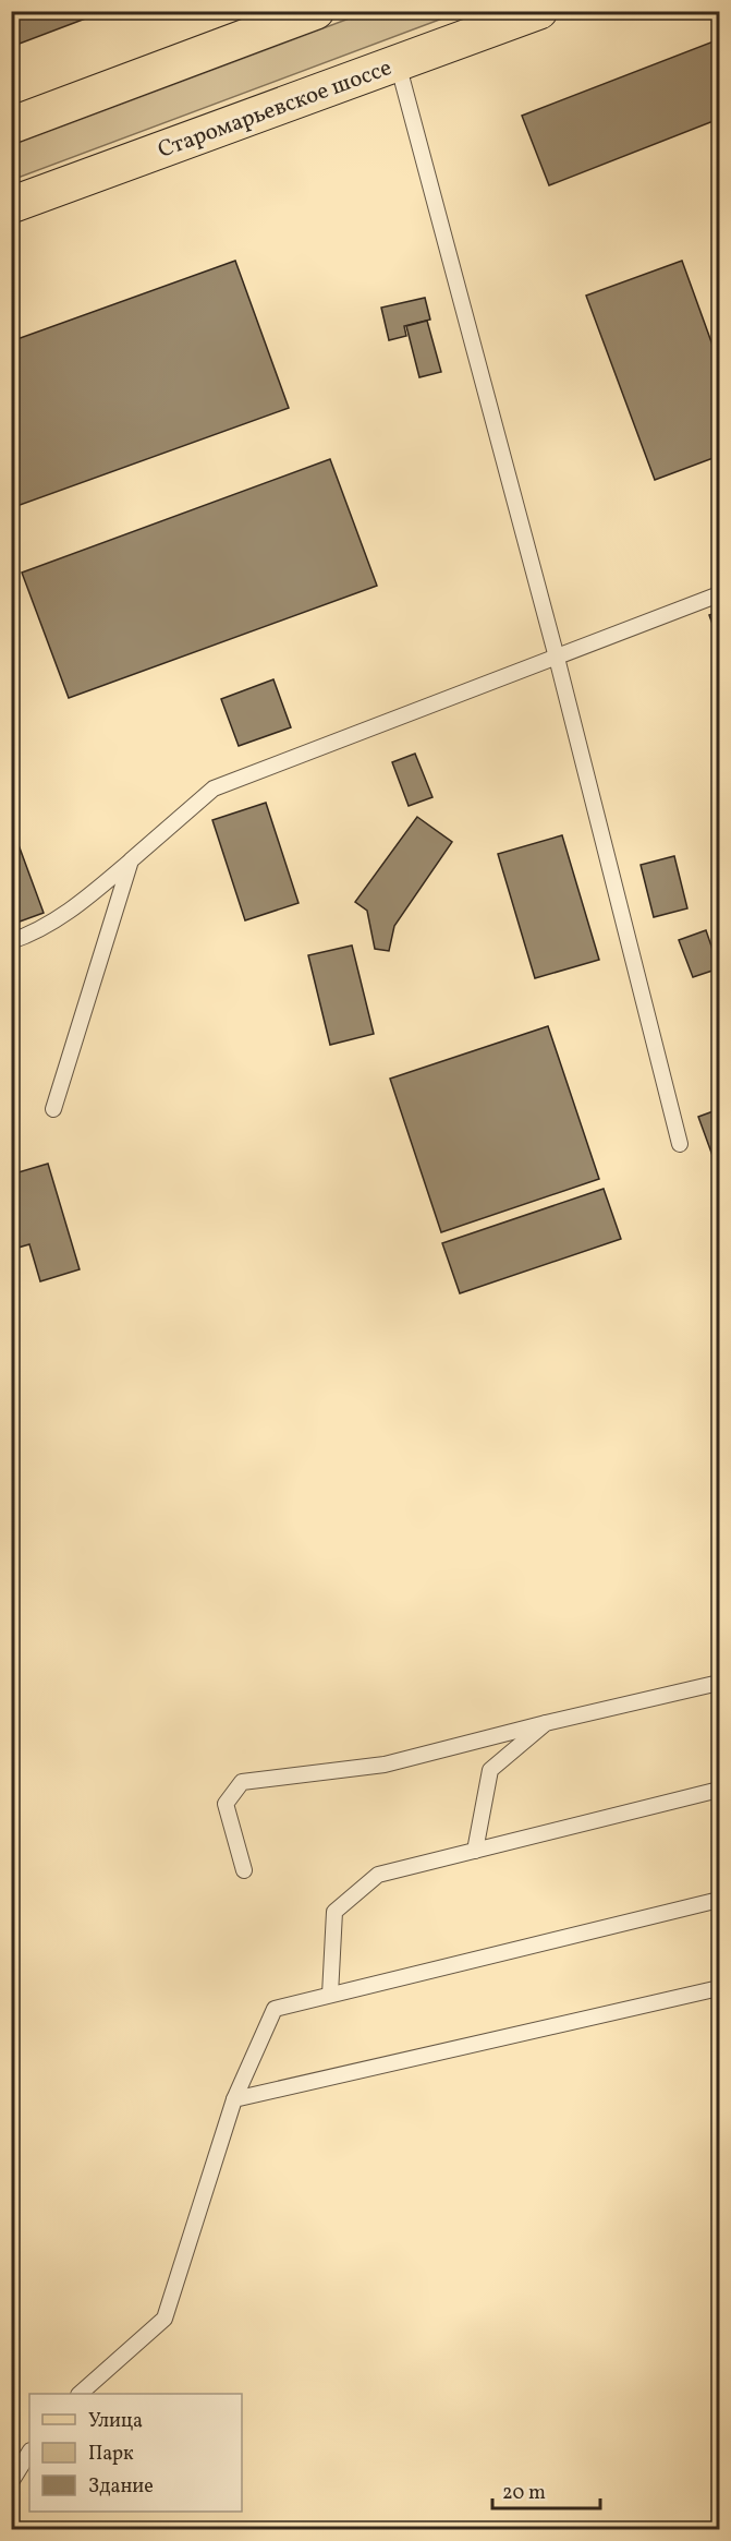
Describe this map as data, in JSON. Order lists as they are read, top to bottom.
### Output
{
  "streets": {
    "main road": ["Старомарьевское шоссе"]
  },
  "legend": ["Улица", "Парк", "Здание"],
  "scale_bar": "20 m"
}
